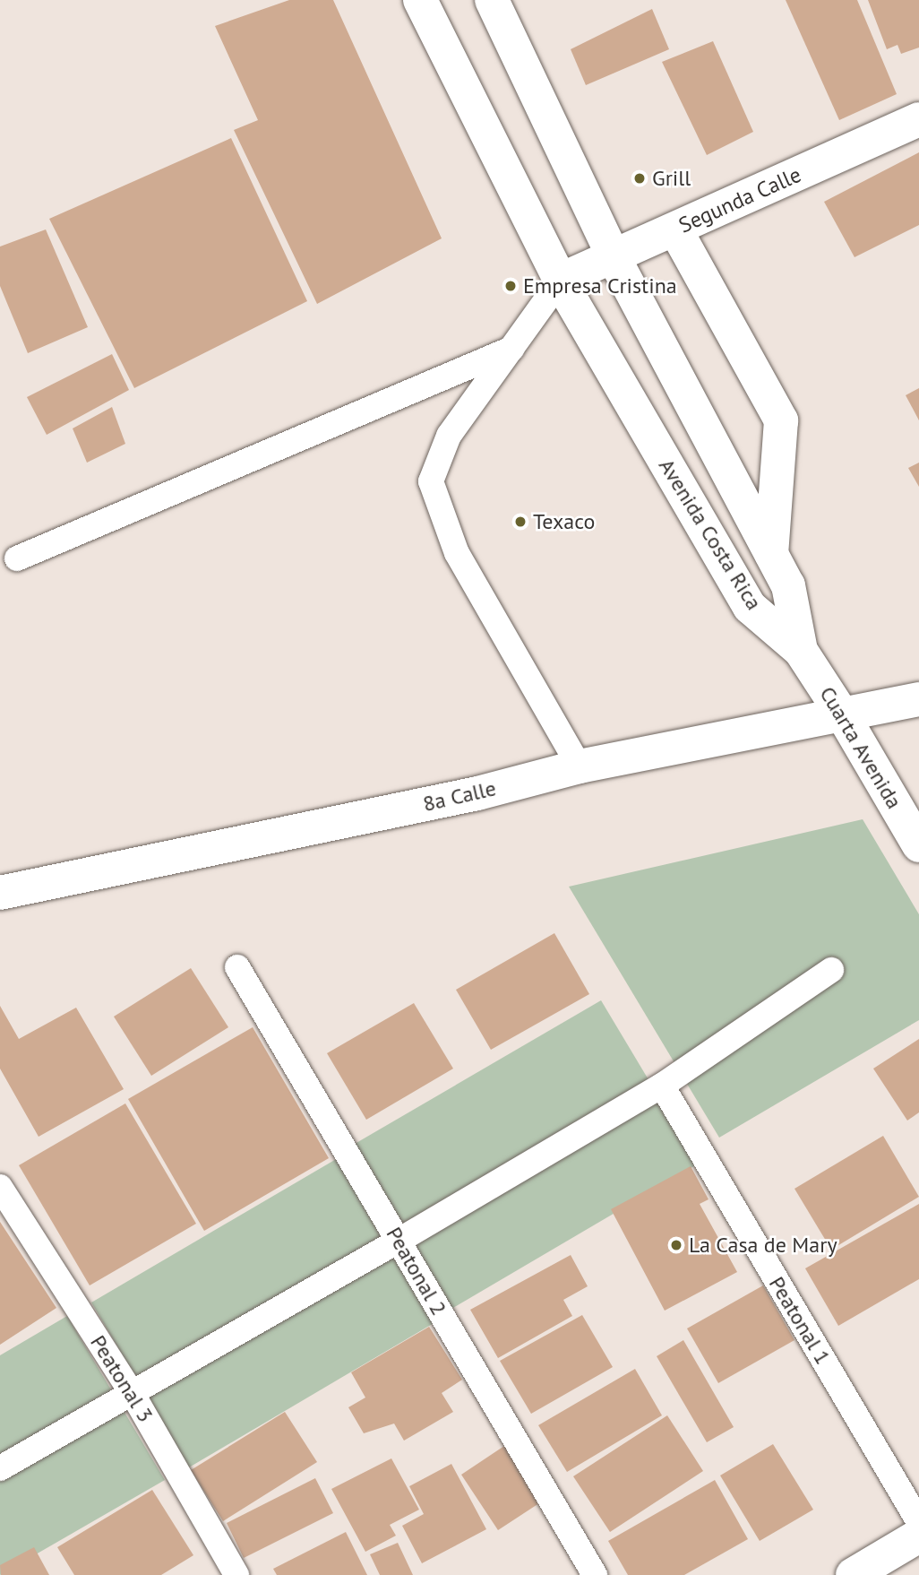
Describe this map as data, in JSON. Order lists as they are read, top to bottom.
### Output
{
  "streets": {
    "street": [
      "Segunda Calle",
      "Avenida Costa Rica",
      "Cuarta Avenida",
      "8a Calle"
    ],
    "lane": ["Peatonal 2", "Peatonal 1", "Peatonal 3"]
  },
  "crossings": [
    ["Segunda Calle", "Avenida Costa Rica"],
    ["Avenida Costa Rica", "Cuarta Avenida"],
    ["Cuarta Avenida", "8a Calle"]
  ],
  "places": [
    "Grill",
    "Empresa Cristina",
    "Texaco",
    "La Casa de Mary"
  ]
}
